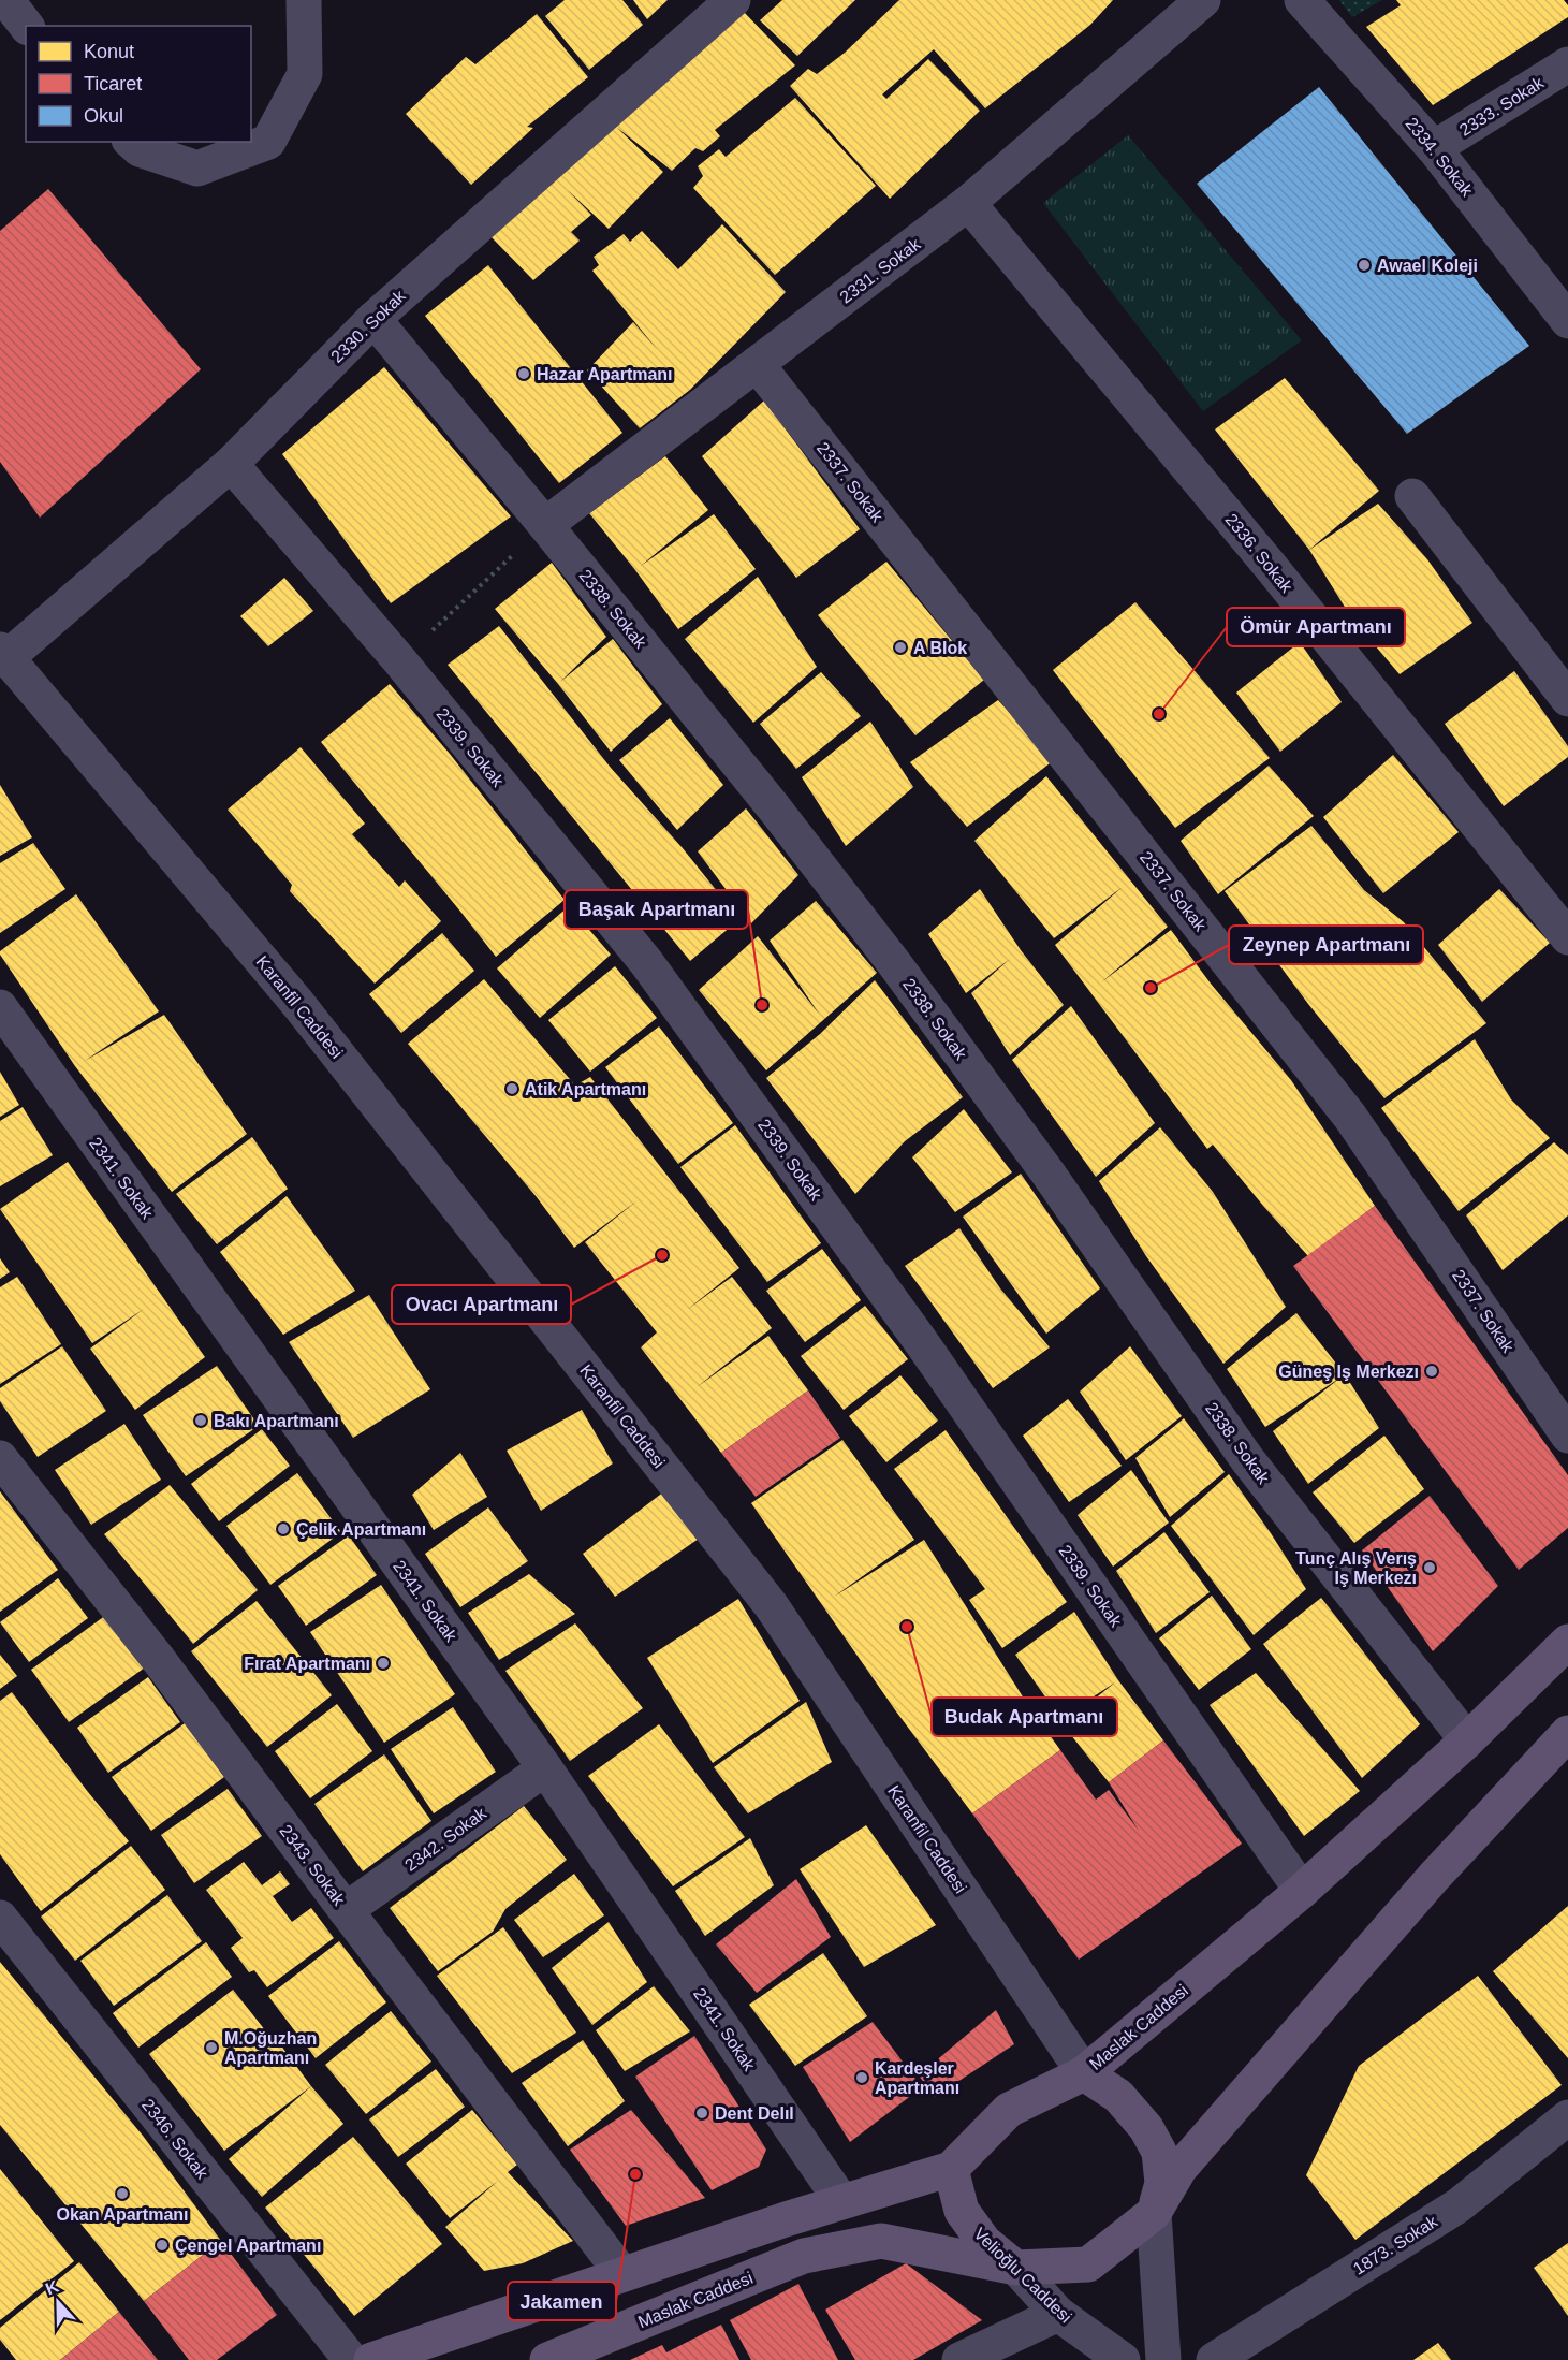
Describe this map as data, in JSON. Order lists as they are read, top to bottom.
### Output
{
  "streets": {
    "main road": ["Karanfil Caddesi", "Maslak Caddesi", "Velioğlu Caddesi"],
    "street": [
      "2333. Sokak",
      "2334. Sokak",
      "2331. Sokak",
      "2330. Sokak",
      "2337. Sokak",
      "2336. Sokak",
      "2338. Sokak",
      "2339. Sokak",
      "2341. Sokak",
      "2342. Sokak",
      "2343. Sokak",
      "2346. Sokak",
      "1873. Sokak"
    ]
  },
  "crossings": [
    ["2333. Sokak", "2334. Sokak"],
    ["2331. Sokak", "2337. Sokak"],
    ["2331. Sokak", "2336. Sokak"],
    ["2331. Sokak", "2338. Sokak"],
    ["2330. Sokak", "2338. Sokak"],
    ["2330. Sokak", "2339. Sokak"],
    ["2330. Sokak", "Karanfil Caddesi"],
    ["2338. Sokak", "Maslak Caddesi"],
    ["2339. Sokak", "Maslak Caddesi"],
    ["Karanfil Caddesi", "Maslak Caddesi"],
    ["Karanfil Caddesi", "Velioğlu Caddesi"],
    ["2341. Sokak", "2342. Sokak"],
    ["2341. Sokak", "Maslak Caddesi"],
    ["2342. Sokak", "2343. Sokak"],
    ["2343. Sokak", "Maslak Caddesi"],
    ["Maslak Caddesi", "Velioğlu Caddesi"]
  ],
  "places": [
    "Awael Koleji",
    "Hazar Apartmanı",
    "A Blok",
    "Ömür Apartmanı",
    "Zeynep Apartmanı",
    "Başak Apartmanı",
    "Atik Apartmanı",
    "Ovacı Apartmanı",
    "Güneş Iş Merkezı",
    "Bakı Apartmanı",
    "Çelik Apartmanı",
    "Tunç Alış Verış Iş Merkezı",
    "Budak Apartmanı",
    "Fırat Apartmanı",
    "M.Oğuzhan Apartmanı",
    "Kardeşler Apartmanı",
    "Dent Delıl",
    "Jakamen",
    "Okan Apartmanı",
    "Çengel Apartmanı"
  ],
  "legend": ["Konut", "Ticaret", "Okul"],
  "north": "top"
}
